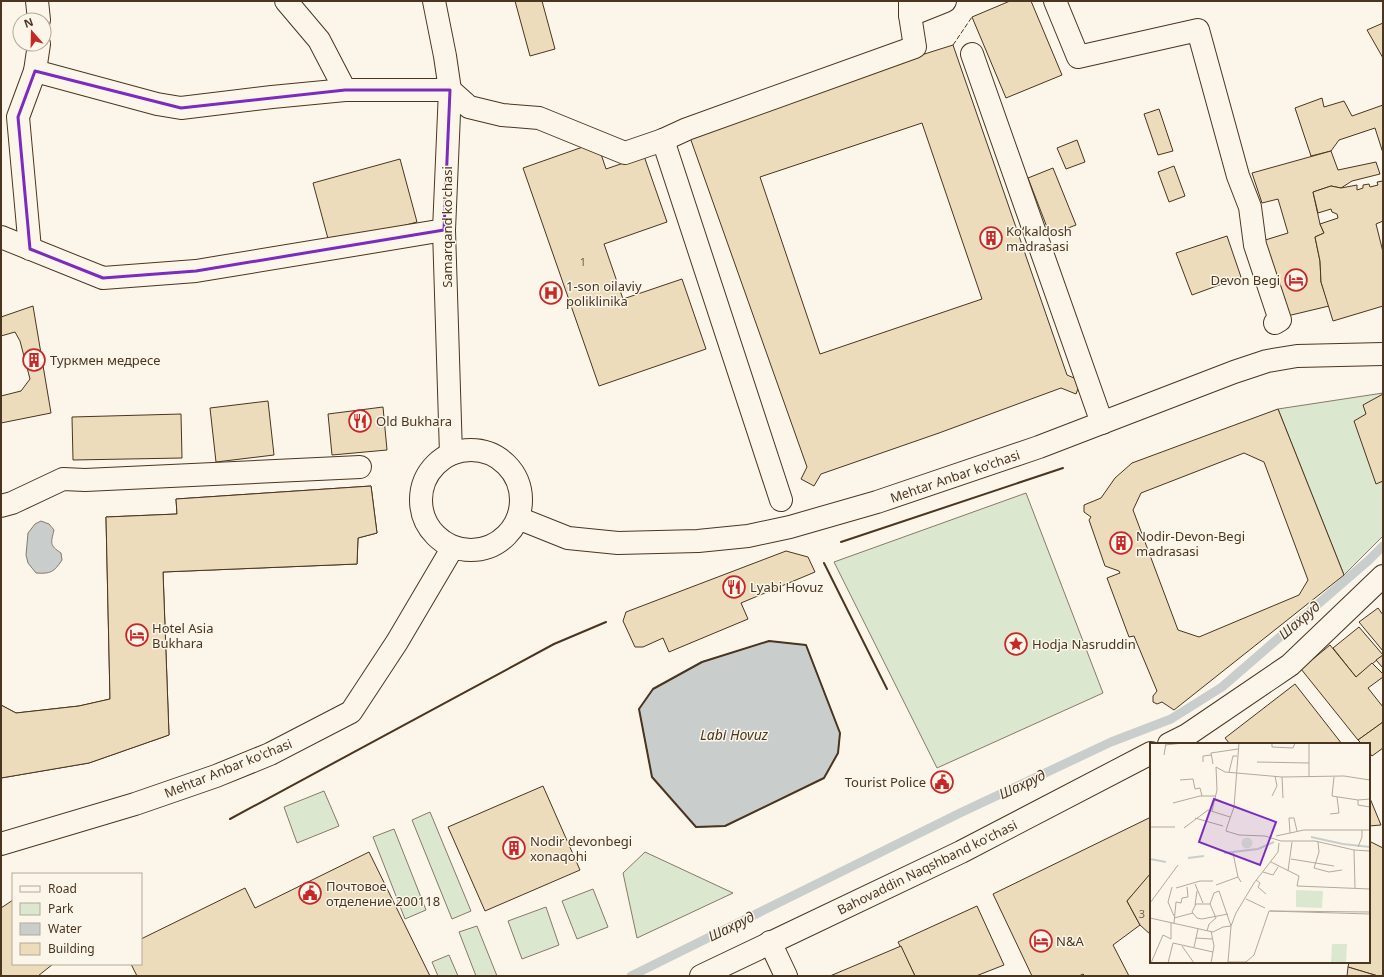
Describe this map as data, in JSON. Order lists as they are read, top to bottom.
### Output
{
  "streets": {
    "street": ["Samarqand ko'chasi", "Mehtar Anbar ko'chasi", "Bahovaddin Naqshband ko'chasi"]
  },
  "crossings": [
    ["Samarqand ko'chasi", "Mehtar Anbar ko'chasi"]
  ],
  "water": ["Шахруд", "Labi Hovuz"],
  "places": {
    "building": [
      "Koʻkaldosh madrasasi",
      "Туркмен медресе",
      "Nodir-Devon-Begi madrasasi",
      "Nodir devonbegi xonaqohi"
    ],
    "hotel": ["Devon Begi", "Hotel Asia Bukhara", "N&A"],
    "hospital": ["1-son oilaviy poliklinika"],
    "restaurant": ["Old Bukhara", "Lyabi Hovuz"],
    "place": ["Hodja Nasruddin"],
    "public building": ["Tourist Police", "Почтовое отделение 200118"]
  },
  "house_numbers": ["1", "3"],
  "legend": [
    "Road",
    "Park",
    "Water",
    "Building"
  ],
  "north": "top"
}
